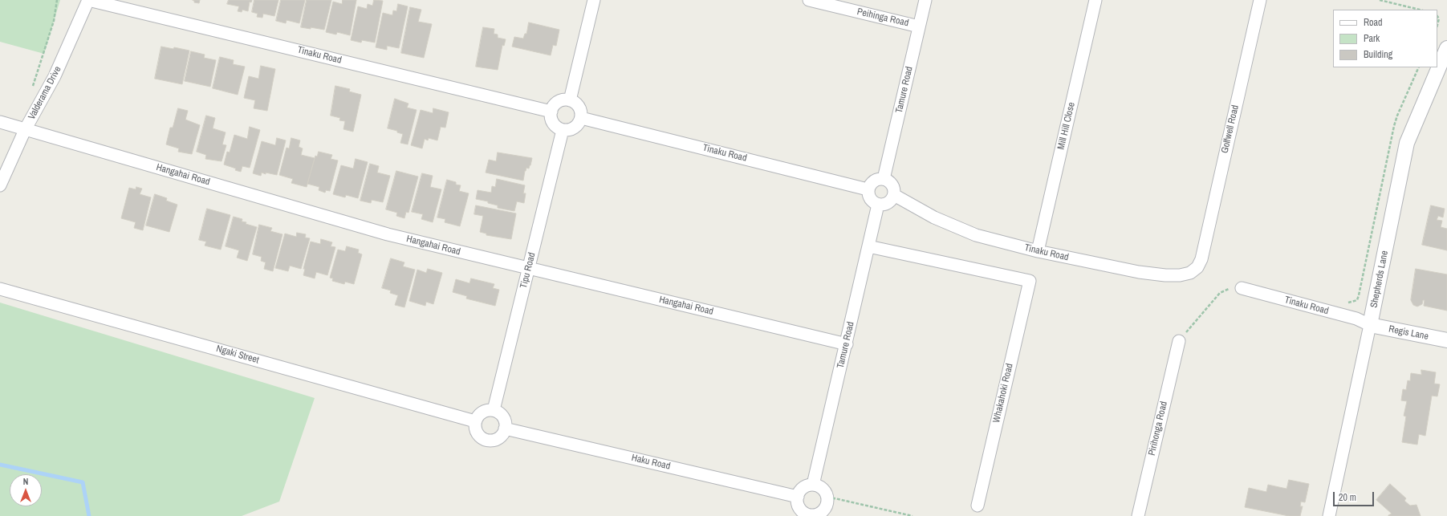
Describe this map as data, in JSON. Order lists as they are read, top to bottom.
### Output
{
  "streets": {
    "street": [
      "Peihinga Road",
      "Tinaku Road",
      "Tamure Road",
      "Valderama Drive",
      "Mill Hill Close",
      "Golfwell Road",
      "Hangahai Road",
      "Tipu Road",
      "Shepherds Lane",
      "Regis Lane",
      "Ngaki Street",
      "Whakahoki Road",
      "Pirihonga Road",
      "Haku Road"
    ]
  },
  "crossings": [
    ["Peihinga Road", "Tamure Road"],
    ["Tinaku Road", "Tamure Road"],
    ["Tinaku Road", "Valderama Drive"],
    ["Tinaku Road", "Mill Hill Close"],
    ["Tinaku Road", "Golfwell Road"],
    ["Tinaku Road", "Tipu Road"],
    ["Tinaku Road", "Shepherds Lane"],
    ["Tinaku Road", "Regis Lane"],
    ["Tamure Road", "Hangahai Road"],
    ["Tamure Road", "Whakahoki Road"],
    ["Tamure Road", "Haku Road"],
    ["Valderama Drive", "Hangahai Road"],
    ["Hangahai Road", "Tipu Road"],
    ["Tipu Road", "Ngaki Street"],
    ["Tipu Road", "Haku Road"],
    ["Shepherds Lane", "Regis Lane"],
    ["Ngaki Street", "Haku Road"]
  ],
  "legend": ["Road", "Park", "Building"],
  "scale_bar": "20 m",
  "north": "top"
}
